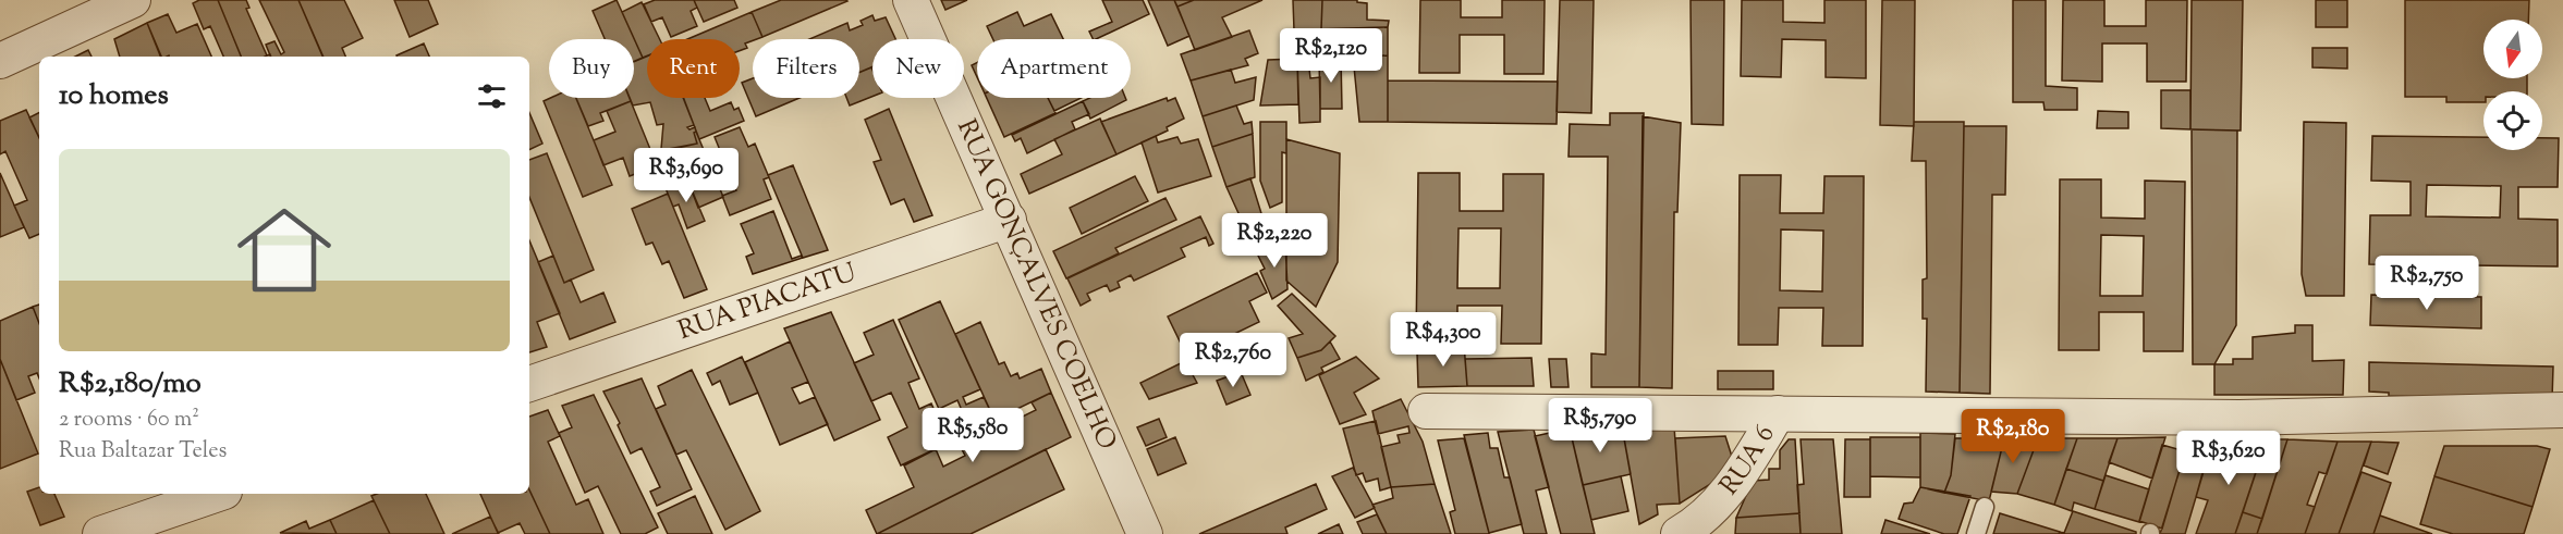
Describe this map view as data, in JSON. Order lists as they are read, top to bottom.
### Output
{
  "streets": {
    "street": ["RUA GONÇALVES COELHO", "RUA PIACATU", "RUA 6"]
  },
  "crossings": [
    ["RUA GONÇALVES COELHO", "RUA PIACATU"]
  ],
  "north": "bottom",
  "page": {
    "price": [
      "R$2,120",
      "R$3,690",
      "R$2,220",
      "R$2,750",
      "R$4,300",
      "R$2,760",
      "R$5,790",
      "R$5,580",
      "R$2,180",
      "R$3,620"
    ],
    "chip": [
      "Buy",
      "Rent",
      "Filters",
      "New",
      "Apartment"
    ],
    "heading": "10 homes",
    "list": [
      {
        "name": "R$2,180/mo",
        "note": "2 rooms · 60 m² · Rua Baltazar Teles"
      }
    ]
  }
}
